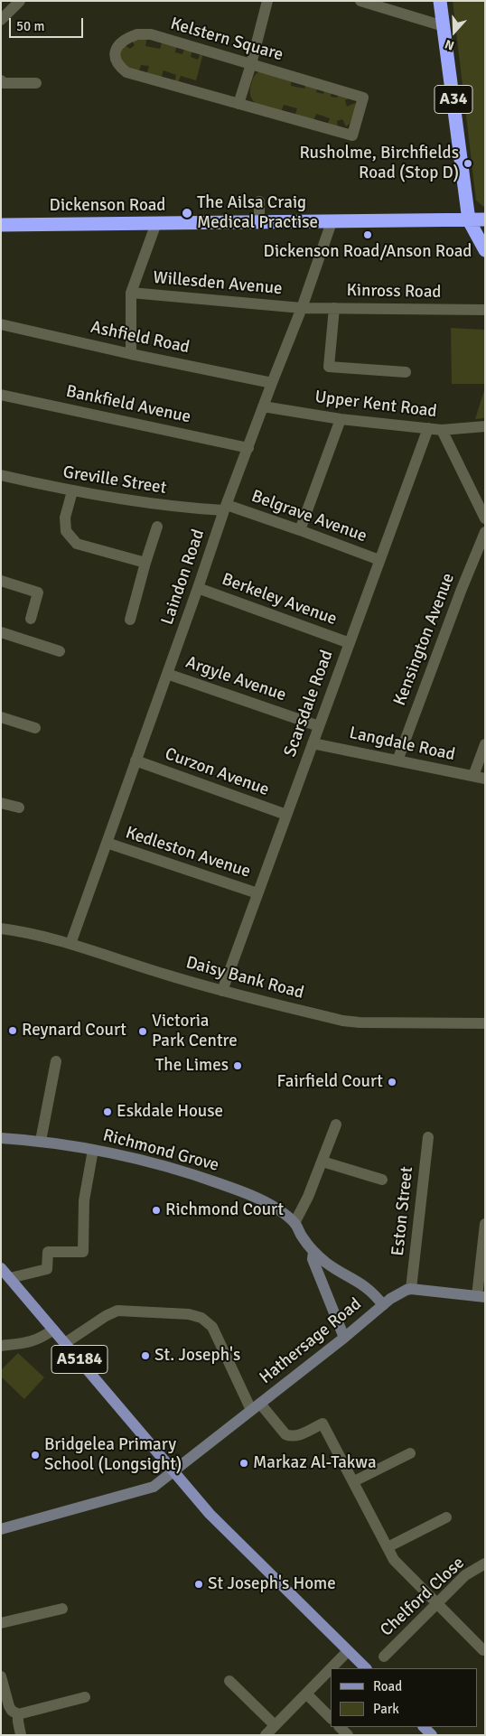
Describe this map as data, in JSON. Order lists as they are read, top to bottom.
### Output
{
  "streets": {
    "highway": ["A34", "Dickenson Road"],
    "main road": ["A5184"],
    "street": [
      "Kelstern Square",
      "Willesden Avenue",
      "Kinross Road",
      "Ashfield Road",
      "Bankfield Avenue",
      "Upper Kent Road",
      "Greville Street",
      "Belgrave Avenue",
      "Laindon Road",
      "Berkeley Avenue",
      "Kensington Avenue",
      "Argyle Avenue",
      "Scarsdale Road",
      "Langdale Road",
      "Curzon Avenue",
      "Kedleston Avenue",
      "Daisy Bank Road",
      "Richmond Grove",
      "Eston Street",
      "Hathersage Road",
      "Chelford Close"
    ]
  },
  "crossings": [
    ["A34", "Dickenson Road"],
    ["Dickenson Road", "Laindon Road"],
    ["Willesden Avenue", "Kinross Road"],
    ["Willesden Avenue", "Laindon Road"],
    ["Kinross Road", "Laindon Road"],
    ["Ashfield Road", "Laindon Road"],
    ["Bankfield Avenue", "Laindon Road"],
    ["Upper Kent Road", "Laindon Road"],
    ["Upper Kent Road", "Scarsdale Road"],
    ["Greville Street", "Belgrave Avenue"],
    ["Greville Street", "Laindon Road"],
    ["Belgrave Avenue", "Laindon Road"],
    ["Belgrave Avenue", "Scarsdale Road"],
    ["Laindon Road", "Berkeley Avenue"],
    ["Laindon Road", "Argyle Avenue"],
    ["Laindon Road", "Curzon Avenue"],
    ["Laindon Road", "Kedleston Avenue"],
    ["Laindon Road", "Daisy Bank Road"],
    ["Berkeley Avenue", "Scarsdale Road"],
    ["Kensington Avenue", "Langdale Road"],
    ["Argyle Avenue", "Scarsdale Road"],
    ["Scarsdale Road", "Langdale Road"],
    ["Scarsdale Road", "Curzon Avenue"],
    ["Scarsdale Road", "Kedleston Avenue"],
    ["Scarsdale Road", "Daisy Bank Road"],
    ["Richmond Grove", "Hathersage Road"],
    ["Eston Street", "Hathersage Road"],
    ["Hathersage Road", "A5184"]
  ],
  "places": [
    "Rusholme, Birchfields Road (Stop D)",
    "The Ailsa Craig Medical Practise",
    "Dickenson Road/Anson Road",
    "Reynard Court",
    "Victoria Park Centre",
    "The Limes",
    "Fairfield Court",
    "Eskdale House",
    "Richmond Court",
    "St. Joseph's",
    "Bridgelea Primary School (Longsight)",
    "Markaz Al-Takwa",
    "St Joseph's Home"
  ],
  "legend": ["Road", "Park"],
  "scale_bar": "50 m",
  "north": "bottom"
}
